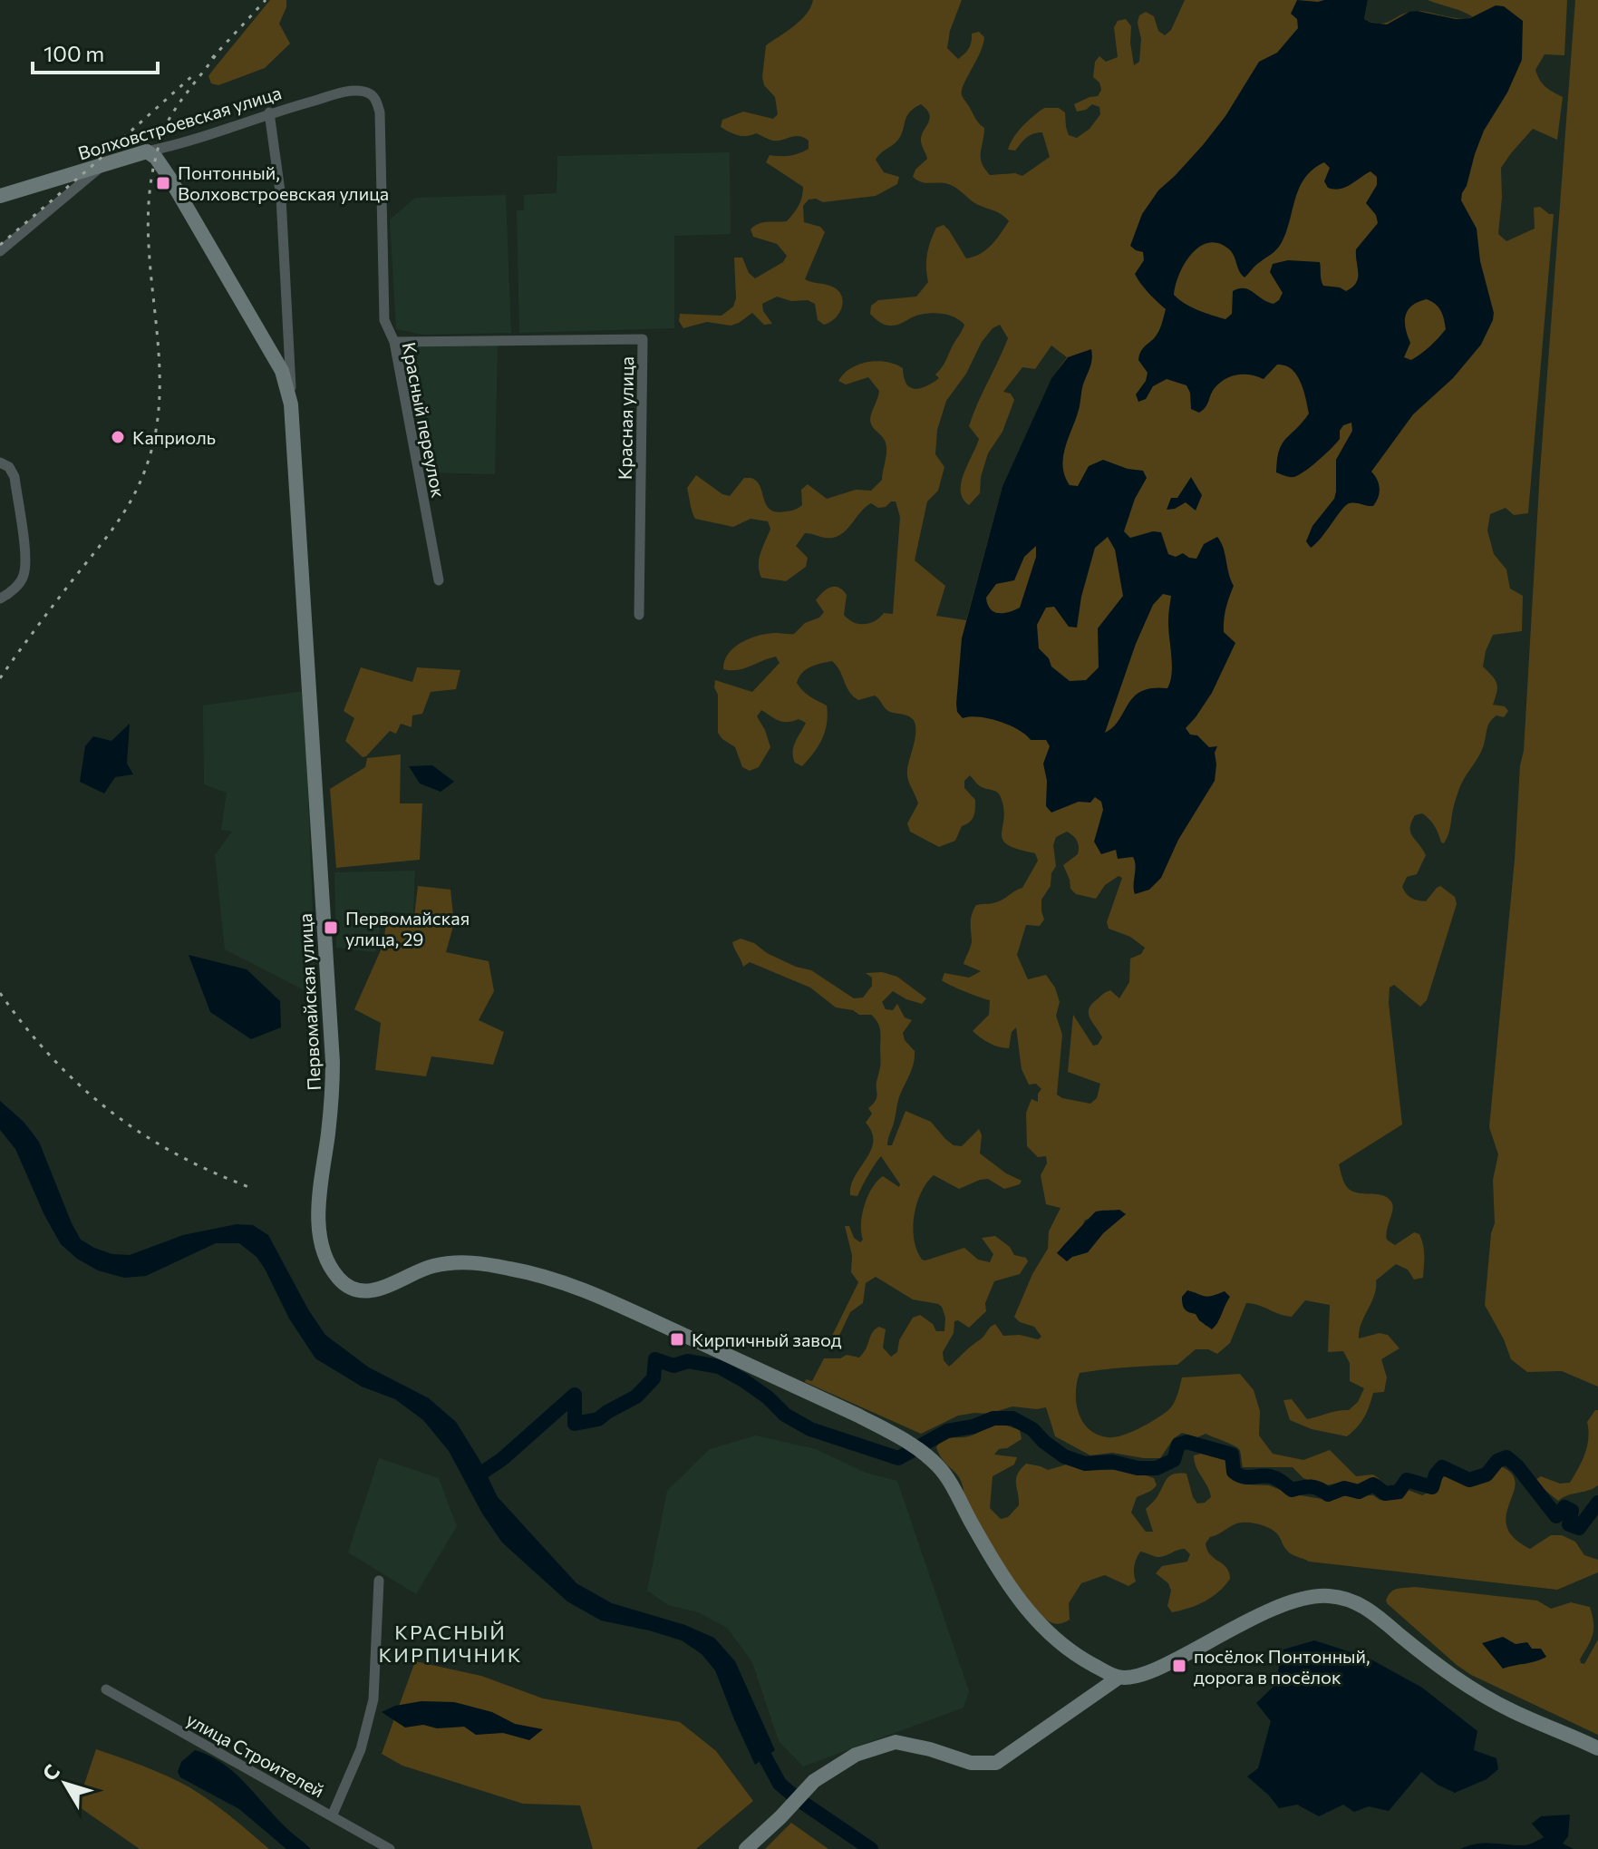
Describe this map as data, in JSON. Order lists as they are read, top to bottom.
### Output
{
  "streets": {
    "street": [
      "Волховстроевская улица",
      "Красная улица",
      "Красный переулок",
      "Первомайская улица",
      "улица Строителей"
    ]
  },
  "crossings": [
    ["Волховстроевская улица", "Красный переулок"],
    ["Волховстроевская улица", "Первомайская улица"],
    ["Красная улица", "Красный переулок"]
  ],
  "districts": ["КРАСНЫЙ КИРПИЧНИК"],
  "places": {
    "transit": [
      "Понтонный, Волховстроевская улица",
      "Первомайская улица, 29",
      "Кирпичный завод",
      "посёлок Понтонный, дорога в посёлок"
    ],
    "other": ["Каприоль"]
  },
  "scale_bar": "100 m",
  "north": "top left"
}
